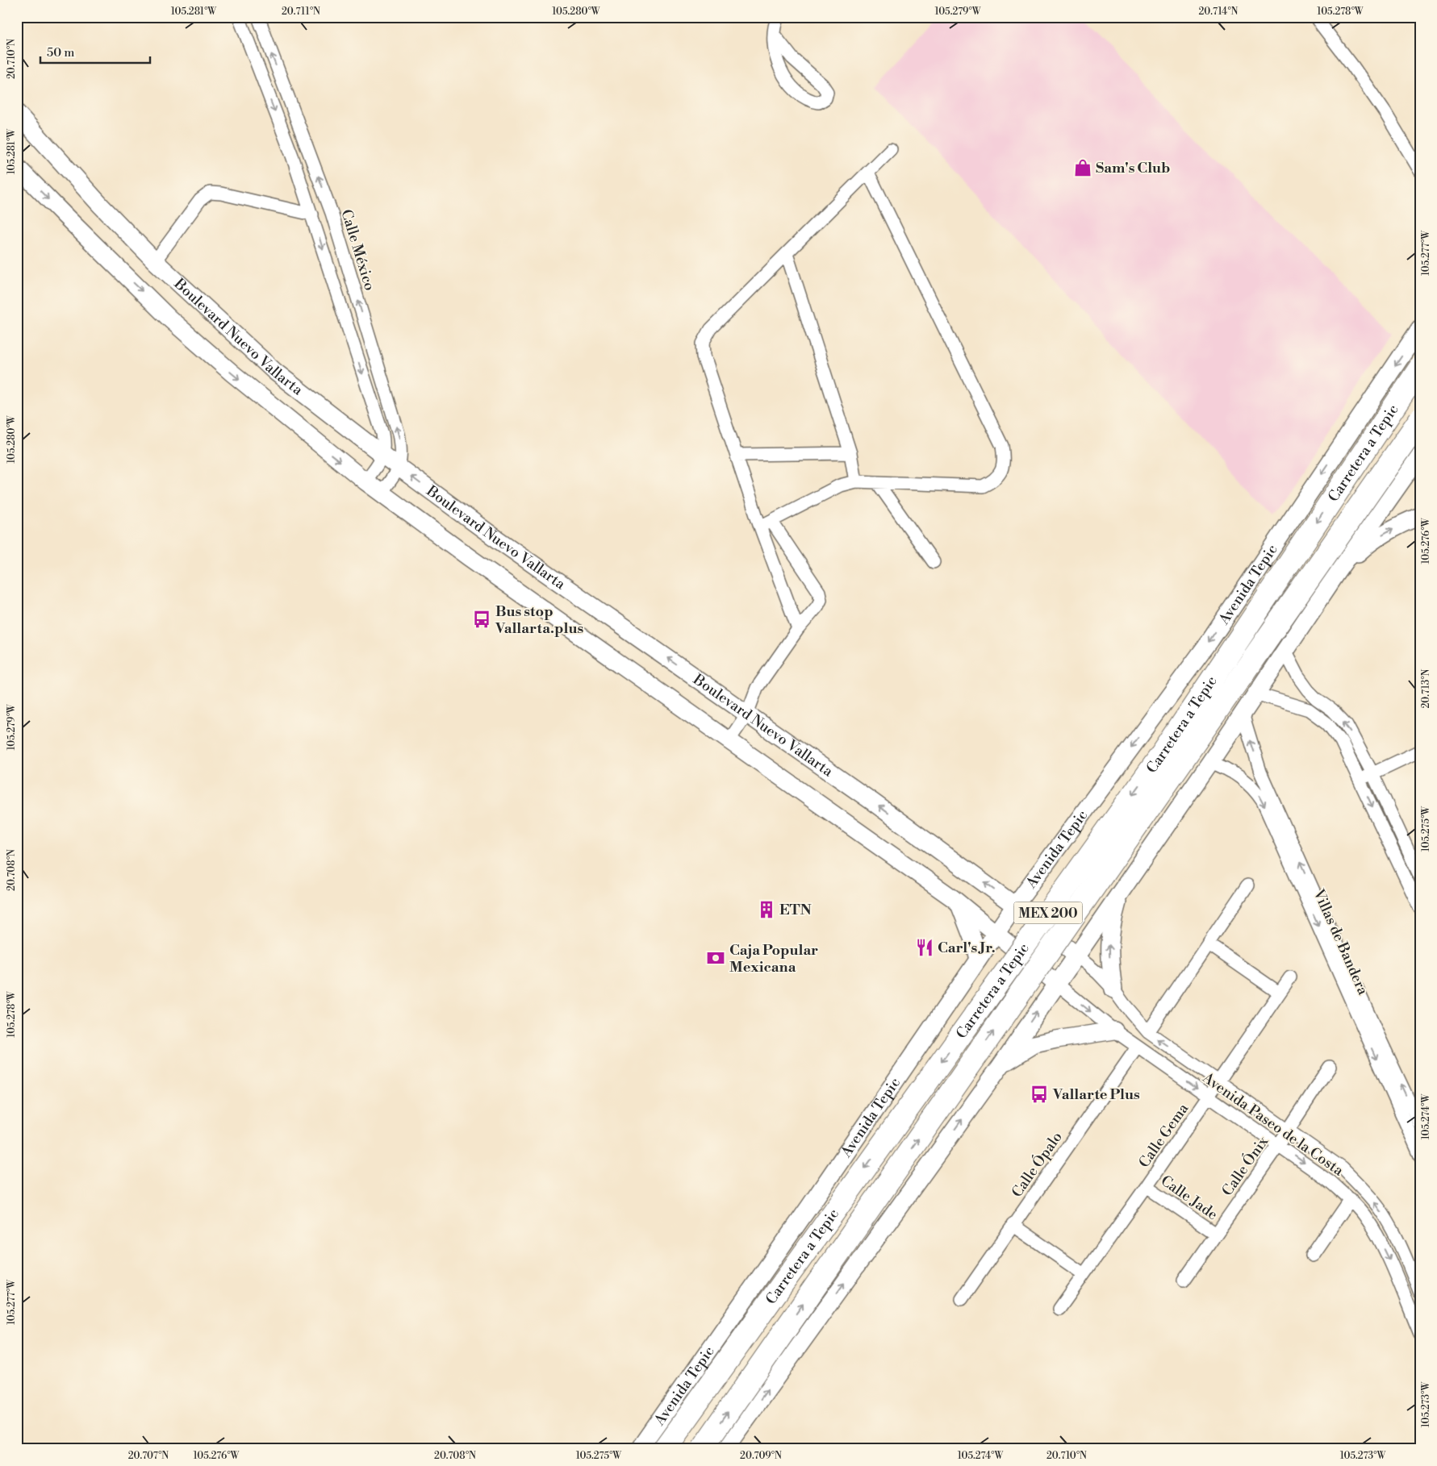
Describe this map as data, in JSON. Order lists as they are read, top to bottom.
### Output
{
  "streets": {
    "highway": ["Carretera a Tepic", "MEX 200"],
    "main road": ["Boulevard Nuevo Vallarta", "Avenida Tepic"],
    "street": [
      "Calle México",
      "Villas de Bandera",
      "Avenida Paseo de la Costa",
      "Calle Gema",
      "Calle Ópalo",
      "Calle Ónix",
      "Calle Jade"
    ]
  },
  "crossings": [
    ["Calle México", "Boulevard Nuevo Vallarta"],
    ["Boulevard Nuevo Vallarta", "Avenida Tepic"],
    ["Boulevard Nuevo Vallarta", "Avenida Paseo de la Costa"],
    ["Avenida Paseo de la Costa", "Calle Gema"],
    ["Avenida Paseo de la Costa", "Calle Ópalo"],
    ["Avenida Paseo de la Costa", "Calle Ónix"],
    ["Calle Gema", "Calle Jade"],
    ["Calle Ónix", "Calle Jade"]
  ],
  "places": {
    "shop": ["Sam's Club"],
    "bus stop": ["Bus stop Vallarta.plus", "Vallarte Plus"],
    "building": ["ETN"],
    "restaurant": ["Carl's Jr."],
    "bank": ["Caja Popular Mexicana"]
  },
  "scale_bar": "50 m",
  "coordinates": [
    "105.281°W",
    "20.711°N",
    "105.280°W",
    "105.279°W",
    "20.714°N",
    "105.278°W",
    "20.710°N",
    "105.277°W",
    "105.276°W",
    "20.713°N",
    "105.275°W",
    "20.708°N",
    "105.274°W",
    "105.273°W",
    "20.707°N",
    "20.709°N"
  ]
}
